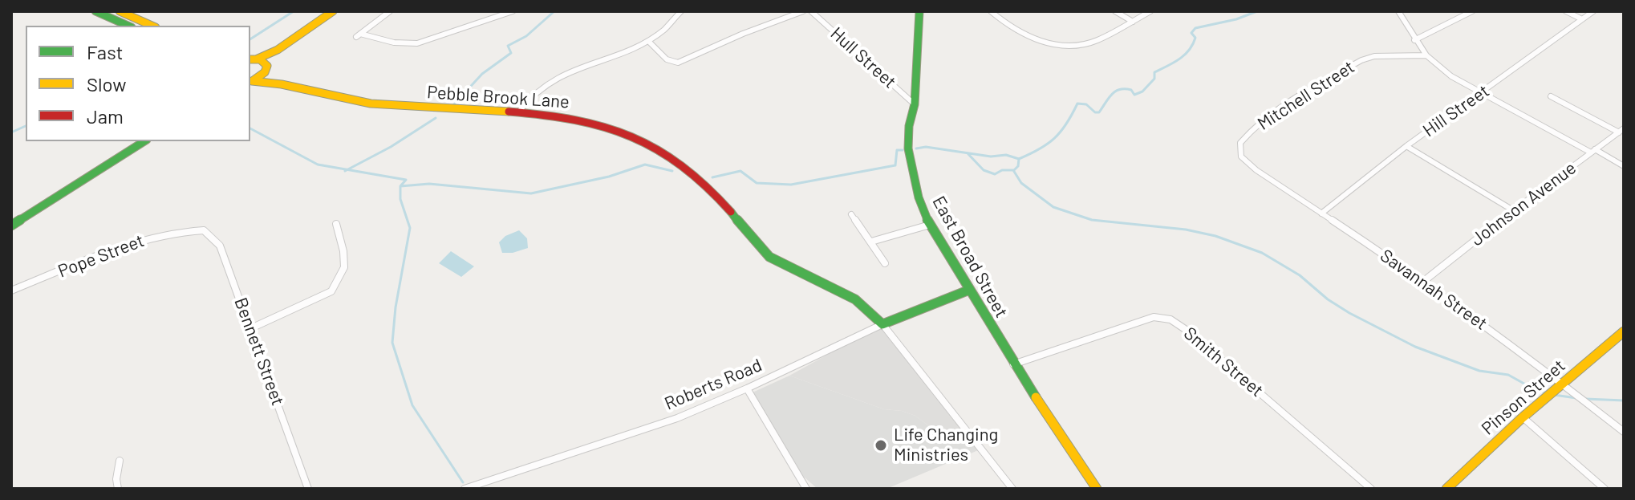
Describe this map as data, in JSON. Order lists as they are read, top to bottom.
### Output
{
  "streets": {
    "street": [
      "Hull Street",
      "Mitchell Street",
      "Pebble Brook Lane",
      "Hill Street",
      "Johnson Avenue",
      "Pope Street",
      "East Broad Street",
      "Savannah Street",
      "Bennett Street",
      "Smith Street",
      "Roberts Road",
      "Pinson Street"
    ]
  },
  "crossings": [
    ["Hull Street", "East Broad Street"],
    ["Mitchell Street", "Savannah Street"],
    ["Pebble Brook Lane", "Roberts Road"],
    ["Hill Street", "Savannah Street"],
    ["Johnson Avenue", "Savannah Street"],
    ["Pope Street", "Bennett Street"],
    ["East Broad Street", "Smith Street"],
    ["East Broad Street", "Roberts Road"],
    ["Savannah Street", "Pinson Street"]
  ],
  "places": ["Life Changing Ministries"],
  "legend": ["Fast", "Slow", "Jam"]
}
